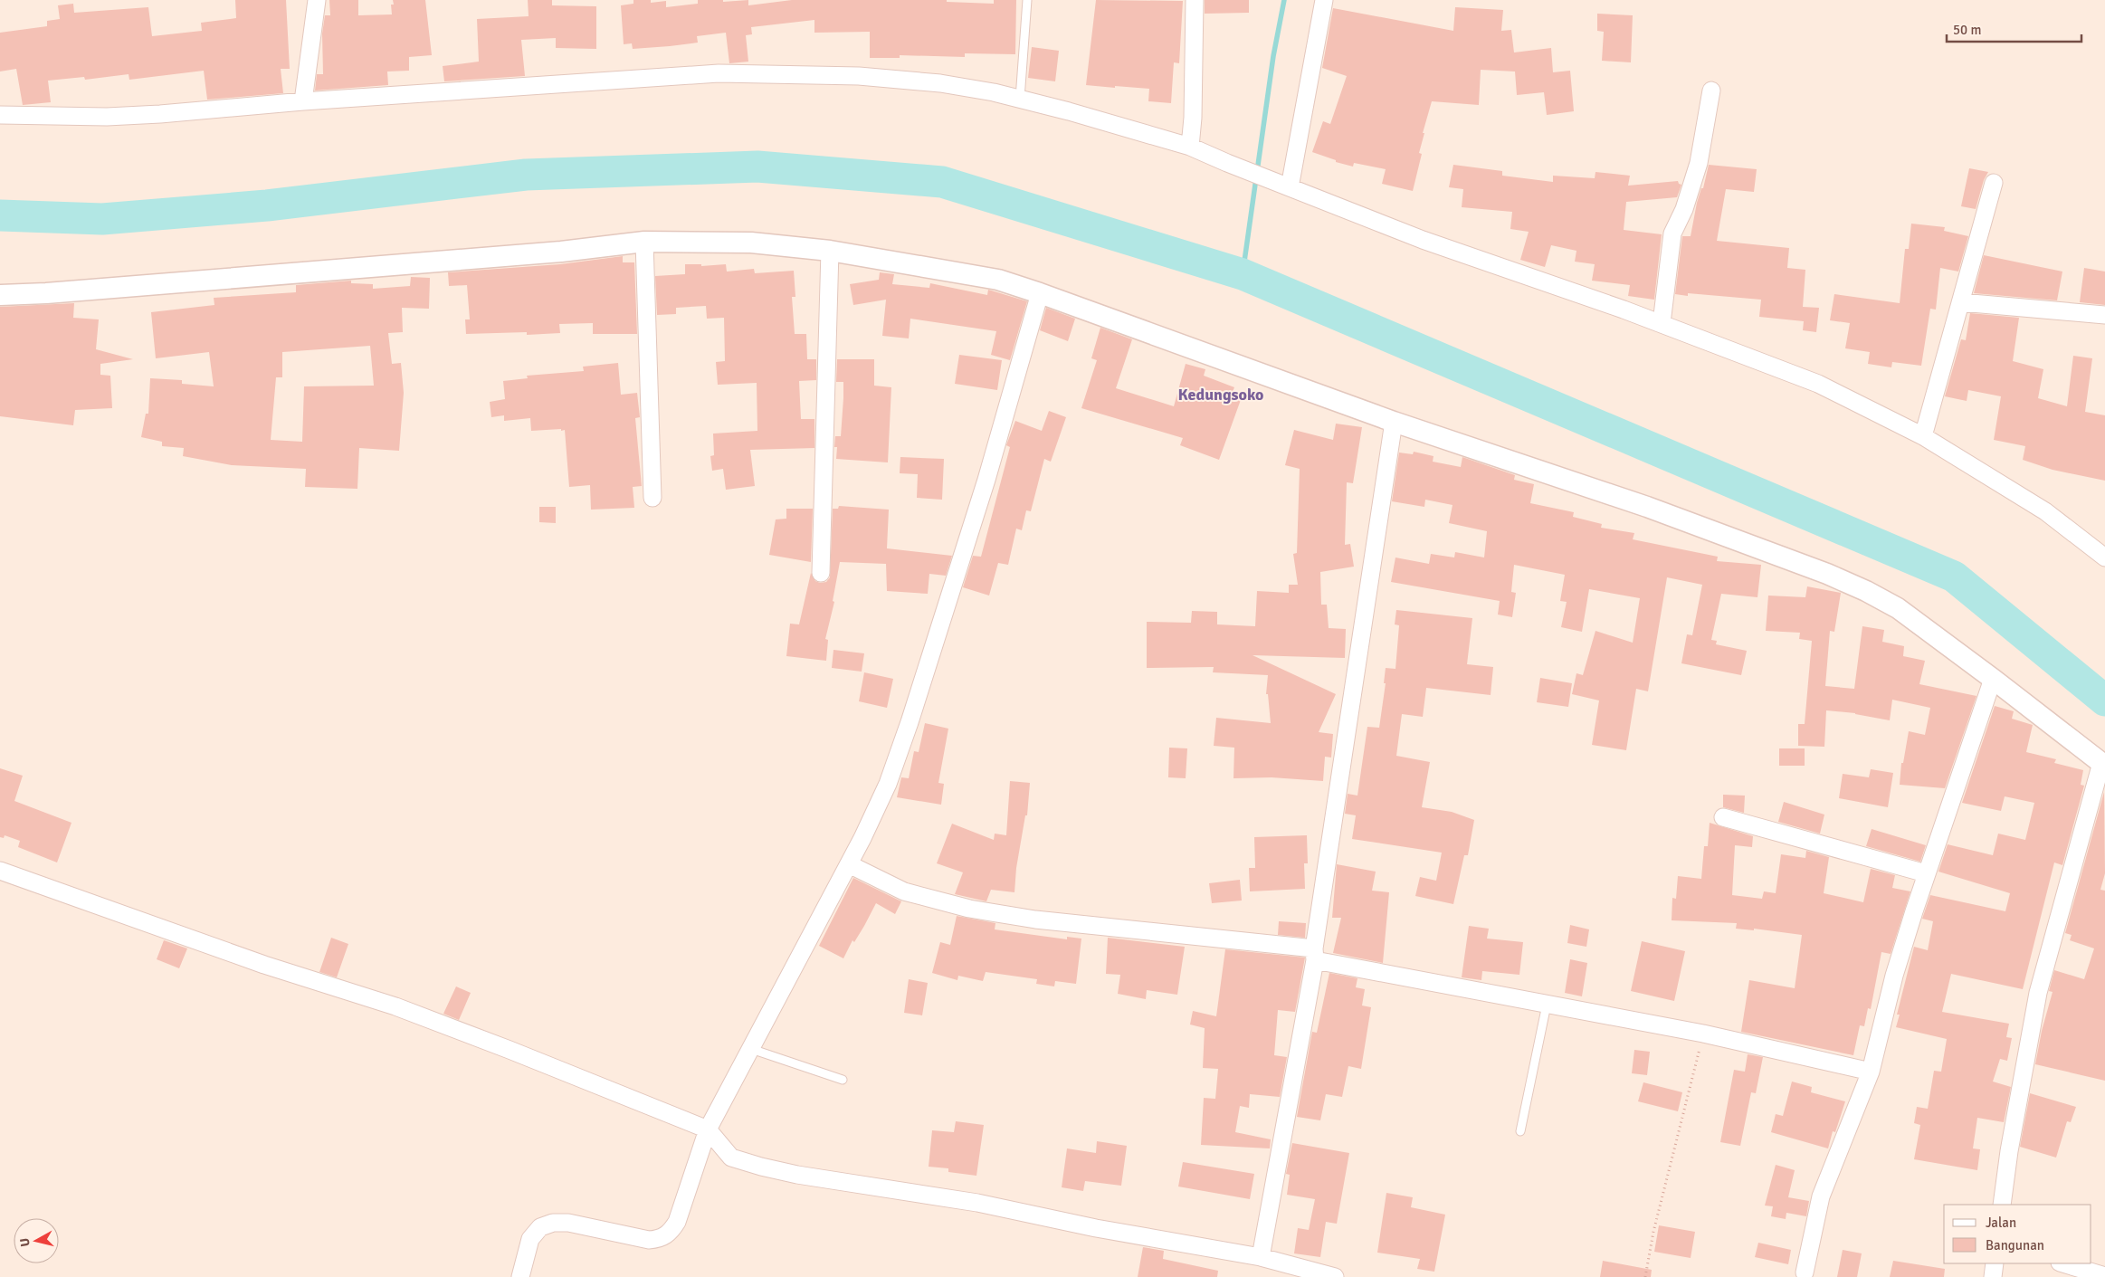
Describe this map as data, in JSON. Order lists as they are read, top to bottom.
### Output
{
  "districts": ["Kedungsoko"],
  "legend": ["Jalan", "Bangunan"],
  "scale_bar": "50 m",
  "north": "left"
}
